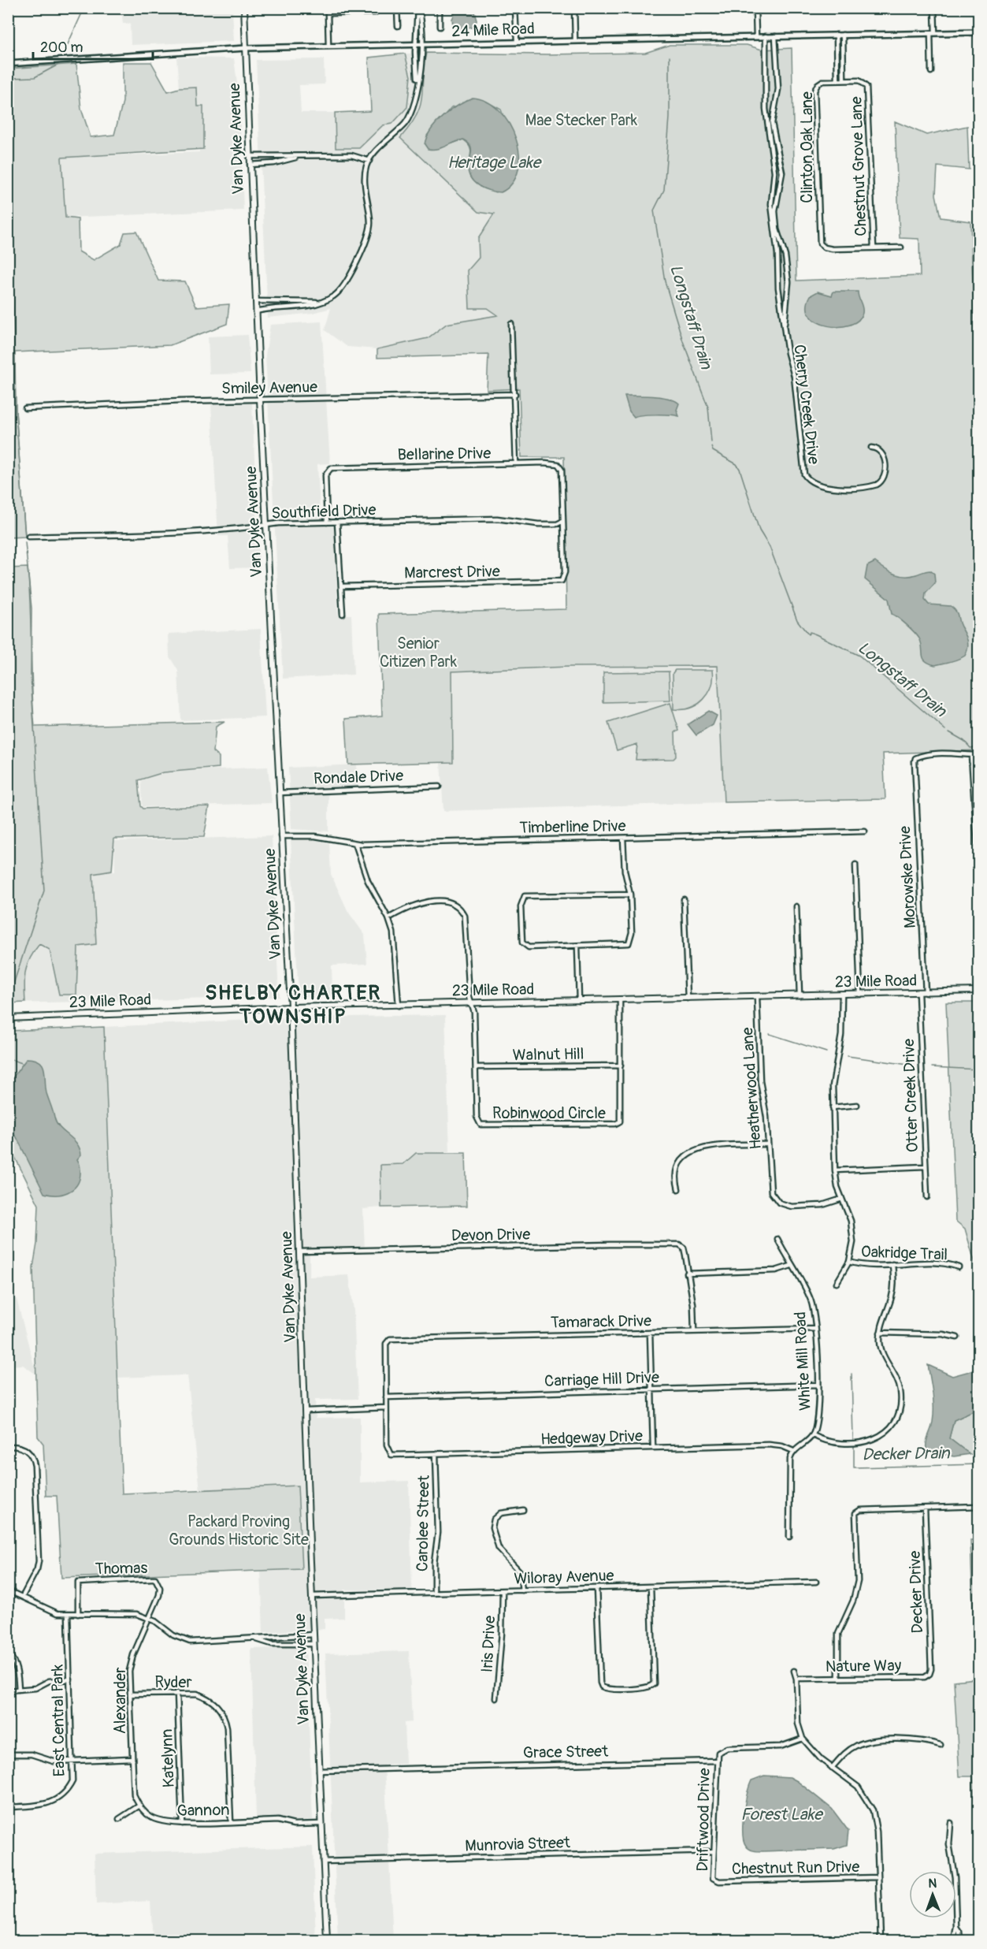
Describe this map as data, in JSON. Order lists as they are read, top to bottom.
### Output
{
  "streets": {
    "main road": ["Van Dyke Avenue", "23 Mile Road"],
    "street": [
      "24 Mile Road",
      "Clinton Oak Lane",
      "Chestnut Grove Lane",
      "Smiley Avenue",
      "Cherry Creek Drive",
      "Bellarine Drive",
      "Southfield Drive",
      "Marcrest Drive",
      "Rondale Drive",
      "Timberline Drive",
      "Morowske Drive",
      "Walnut Hill",
      "Heatherwood Lane",
      "Otter Creek Drive",
      "Robinwood Circle",
      "Devon Drive",
      "Oakridge Trail",
      "Tamarack Drive",
      "White Mill Road",
      "Carriage Hill Drive",
      "Hedgeway Drive",
      "Carolee Street",
      "Thomas",
      "Wiloray Avenue",
      "Decker Drive",
      "Iris Drive",
      "Nature Way",
      "Ryder",
      "Alexander",
      "East Central Park",
      "Grace Street",
      "Katelynn",
      "Gannon",
      "Driftwood Drive",
      "Munrovia Street",
      "Chestnut Run Drive"
    ]
  },
  "crossings": [
    ["24 Mile Road", "Van Dyke Avenue"],
    ["24 Mile Road", "Cherry Creek Drive"],
    ["Van Dyke Avenue", "Smiley Avenue"],
    ["Van Dyke Avenue", "Southfield Drive"],
    ["Van Dyke Avenue", "Rondale Drive"],
    ["Van Dyke Avenue", "Timberline Drive"],
    ["Van Dyke Avenue", "23 Mile Road"],
    ["Van Dyke Avenue", "Devon Drive"],
    ["Van Dyke Avenue", "Wiloray Avenue"],
    ["Van Dyke Avenue", "Grace Street"],
    ["Van Dyke Avenue", "Gannon"],
    ["Van Dyke Avenue", "Munrovia Street"],
    ["Clinton Oak Lane", "Chestnut Grove Lane"],
    ["Bellarine Drive", "Southfield Drive"],
    ["Bellarine Drive", "Marcrest Drive"],
    ["Southfield Drive", "Marcrest Drive"],
    ["Morowske Drive", "23 Mile Road"],
    ["23 Mile Road", "Heatherwood Lane"],
    ["23 Mile Road", "Otter Creek Drive"],
    ["Walnut Hill", "Robinwood Circle"],
    ["Tamarack Drive", "White Mill Road"],
    ["Tamarack Drive", "Carriage Hill Drive"],
    ["White Mill Road", "Carriage Hill Drive"],
    ["Hedgeway Drive", "Carolee Street"],
    ["Carolee Street", "Wiloray Avenue"],
    ["Thomas", "Alexander"],
    ["Wiloray Avenue", "Iris Drive"],
    ["Decker Drive", "Nature Way"],
    ["Ryder", "Alexander"],
    ["Ryder", "Katelynn"],
    ["Ryder", "Gannon"],
    ["Grace Street", "Driftwood Drive"],
    ["Katelynn", "Gannon"],
    ["Driftwood Drive", "Munrovia Street"],
    ["Driftwood Drive", "Chestnut Run Drive"]
  ],
  "districts": ["SHELBY CHARTER TOWNSHIP"],
  "water": [
    "Heritage Lake",
    "Longstaff Drain",
    "Decker Drain",
    "Forest Lake"
  ],
  "parks": ["Mae Stecker Park", "Senior Citizen Park", "Packard Proving Grounds Historic Site"],
  "scale_bar": "200 m",
  "north": "top"
}
